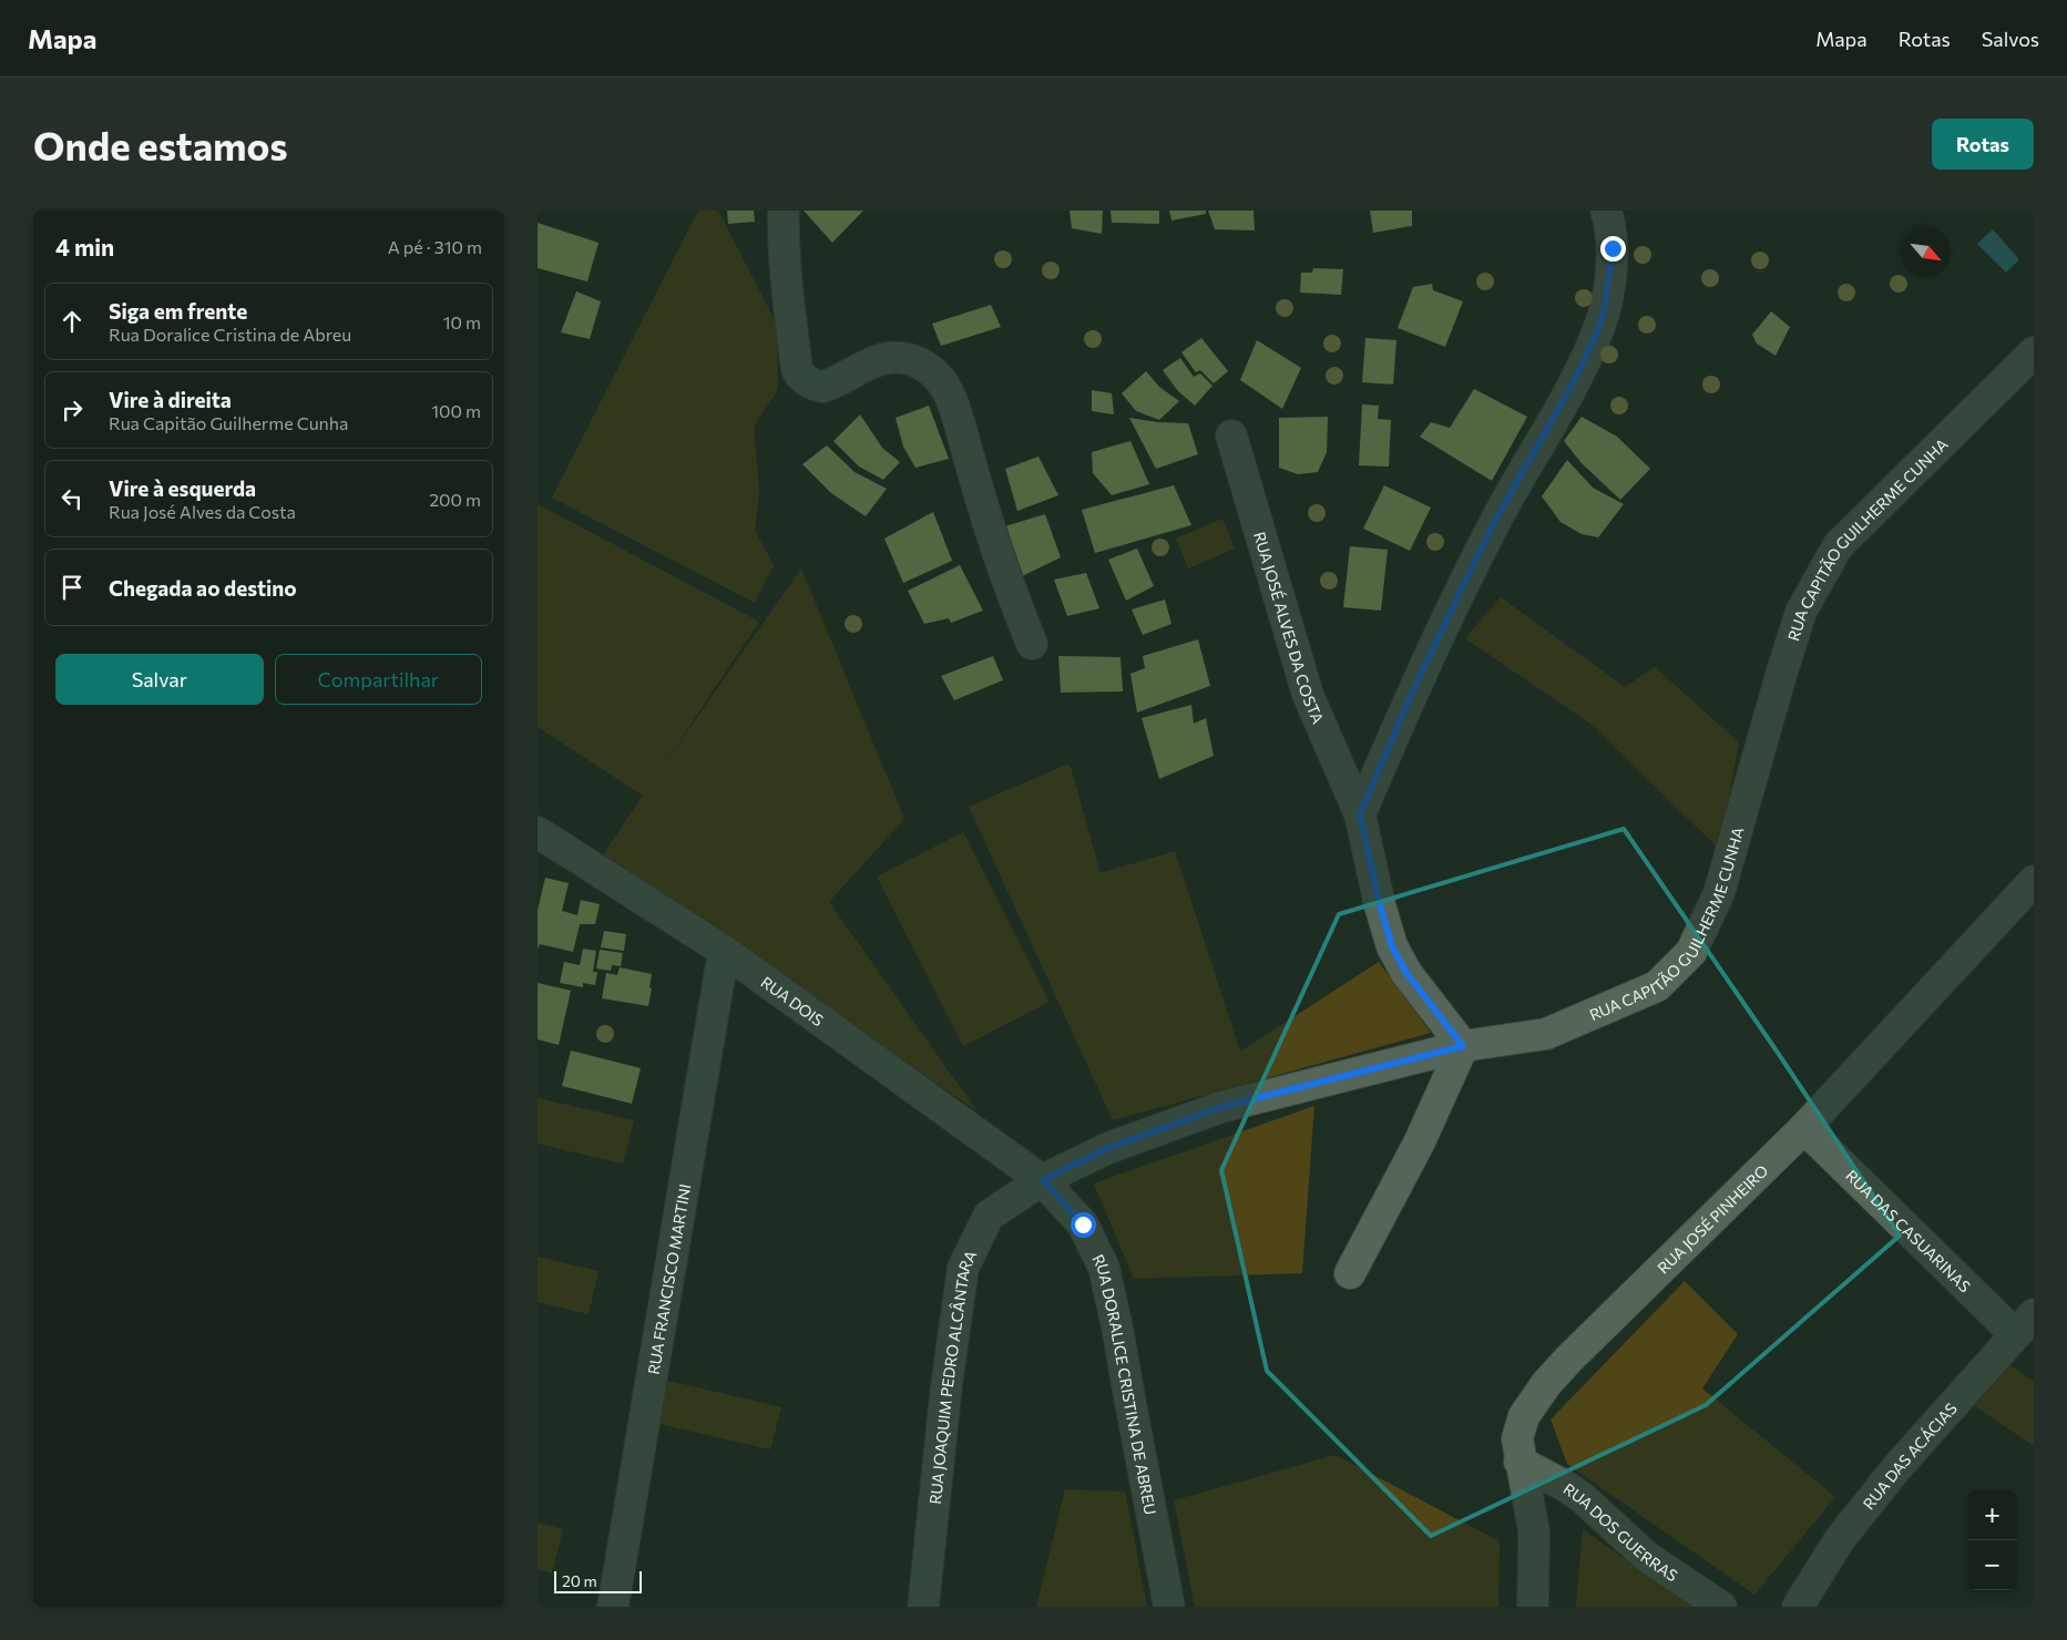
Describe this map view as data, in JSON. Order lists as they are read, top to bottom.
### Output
{
  "streets": {
    "street": [
      "RUA CAPITÃO GUILHERME CUNHA",
      "RUA JOSÉ ALVES DA COSTA",
      "RUA DOIS",
      "RUA JOSÉ PINHEIRO",
      "RUA DAS CASUARINAS",
      "RUA FRANCISCO MARTINI",
      "RUA JOAQUIM PEDRO ALCÂNTARA",
      "RUA DORALICE CRISTINA DE ABREU",
      "RUA DAS ACÁCIAS",
      "RUA DOS GUERRAS"
    ]
  },
  "crossings": [
    ["RUA CAPITÃO GUILHERME CUNHA", "RUA JOSÉ ALVES DA COSTA"],
    ["RUA CAPITÃO GUILHERME CUNHA", "RUA DOIS"],
    ["RUA CAPITÃO GUILHERME CUNHA", "RUA JOAQUIM PEDRO ALCÂNTARA"],
    ["RUA CAPITÃO GUILHERME CUNHA", "RUA DORALICE CRISTINA DE ABREU"],
    ["RUA DOIS", "RUA FRANCISCO MARTINI"],
    ["RUA DOIS", "RUA JOAQUIM PEDRO ALCÂNTARA"],
    ["RUA DOIS", "RUA DORALICE CRISTINA DE ABREU"],
    ["RUA JOSÉ PINHEIRO", "RUA DAS CASUARINAS"],
    ["RUA JOSÉ PINHEIRO", "RUA DOS GUERRAS"],
    ["RUA DAS CASUARINAS", "RUA DAS ACÁCIAS"],
    ["RUA JOAQUIM PEDRO ALCÂNTARA", "RUA DORALICE CRISTINA DE ABREU"]
  ],
  "scale_bar": "20 m",
  "north": "bottom right",
  "page": {
    "header": "Mapa",
    "nav": ["Mapa", "Rotas", "Salvos"],
    "buttons": [
      "Rotas",
      ["Salvar", "Compartilhar"]
    ],
    "title": "Onde estamos",
    "heading": ["4 min", "A pé · 310 m"],
    "list": [
      ["Siga em frente", "Rua Doralice Cristina de Abreu", "10 m"],
      ["Vire à direita", "Rua Capitão Guilherme Cunha", "100 m"],
      ["Vire à esquerda", "Rua José Alves da Costa", "200 m"],
      "Chegada ao destino"
    ],
    "map_buttons": ["+", "−"],
    "scale": "20 m"
  }
}
